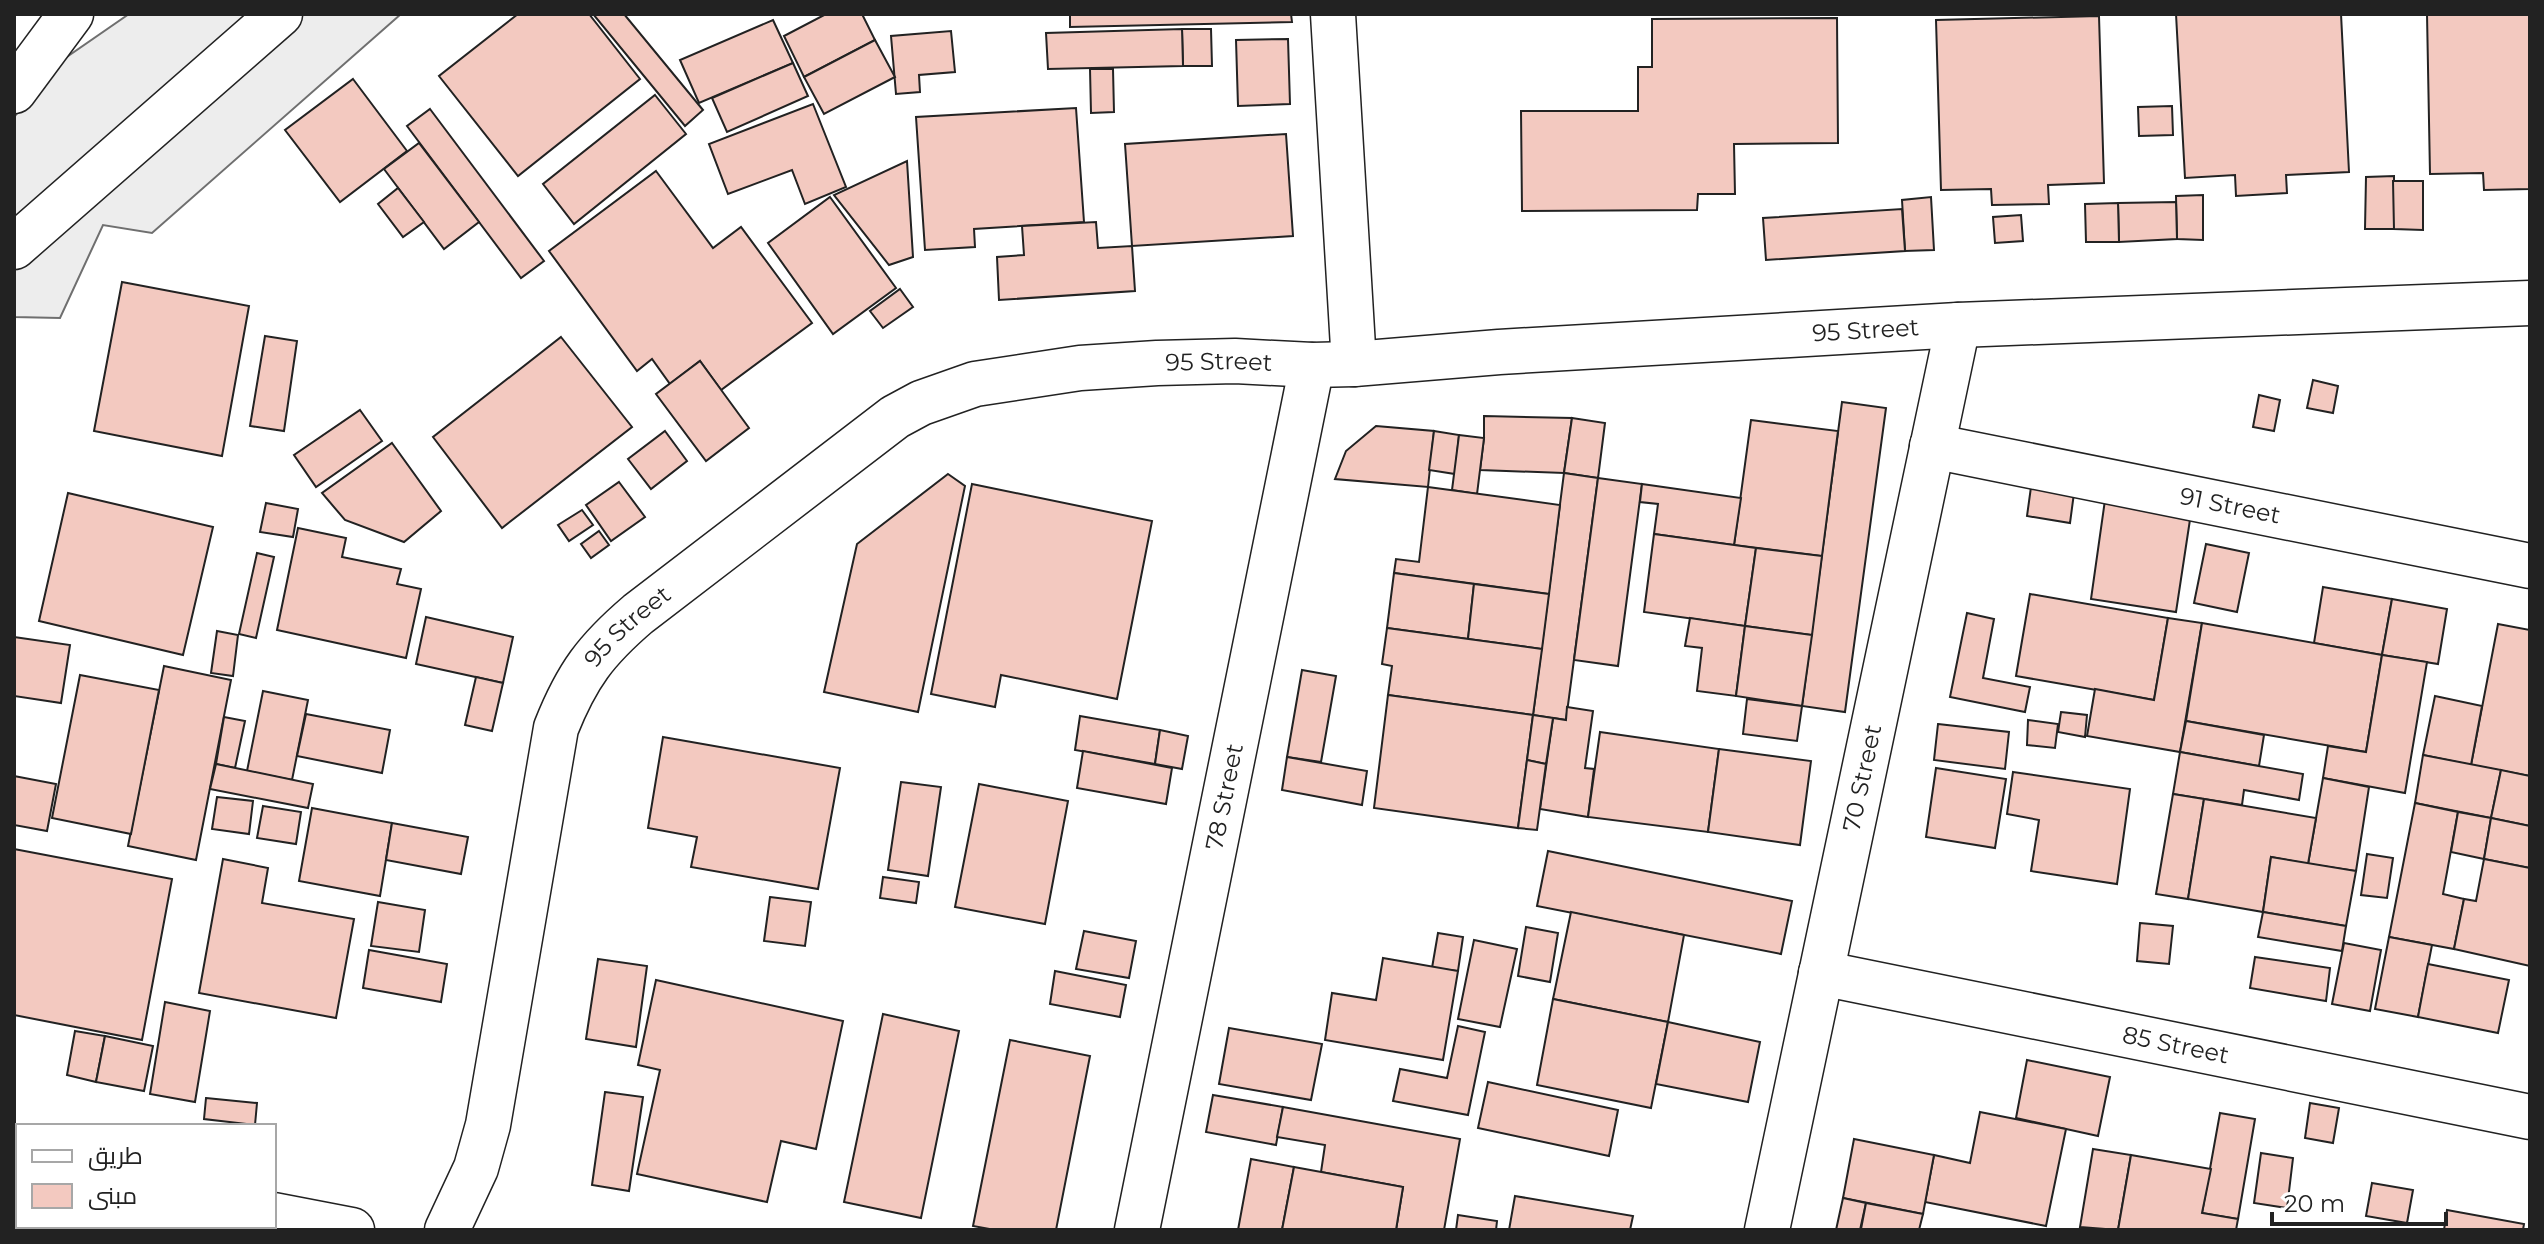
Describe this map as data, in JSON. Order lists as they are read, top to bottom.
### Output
{
  "streets": {
    "street": [
      "95 Street",
      "91 Street",
      "70 Street",
      "78 Street",
      "85 Street"
    ]
  },
  "crossings": [
    ["95 Street", "70 Street"],
    ["95 Street", "78 Street"],
    ["91 Street", "70 Street"],
    ["70 Street", "85 Street"]
  ],
  "legend": ["طريق", "مبنى"],
  "scale_bar": "20 m"
}
